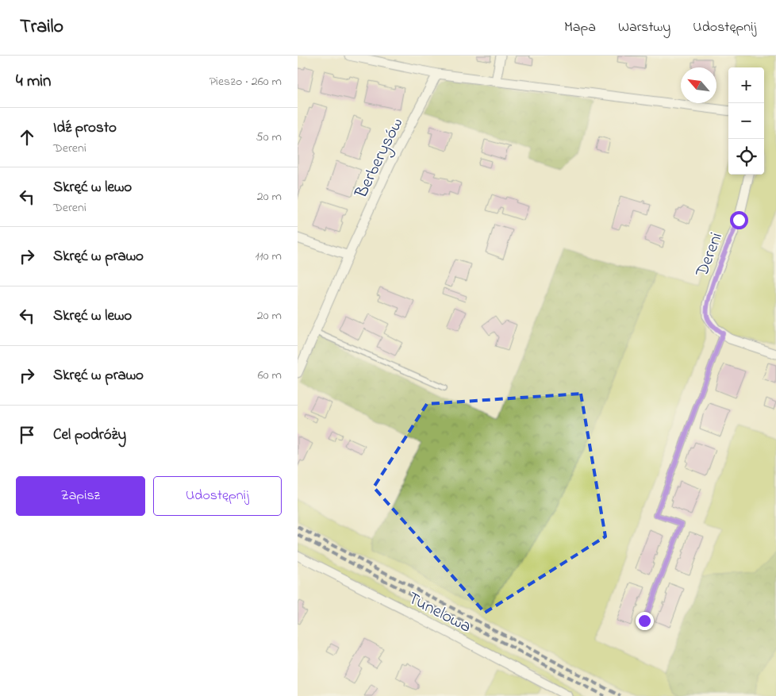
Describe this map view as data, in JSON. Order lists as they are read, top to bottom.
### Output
{
  "streets": {
    "street": ["Berberysów", "Dereni", "Tunelowa"]
  },
  "north": "top left",
  "page": {
    "header": "Trailo",
    "nav": ["Mapa", "Warstwy", "Udostępnij"],
    "heading": ["4 min", "Pieszo · 260 m"],
    "map_buttons": ["+", "−"],
    "list": [
      ["Idź prosto", "Dereni", "50 m"],
      ["Skręć w lewo", "Dereni", "20 m"],
      ["Skręć w prawo", "110 m"],
      ["Skręć w lewo", "20 m"],
      ["Skręć w prawo", "60 m"],
      "Cel podróży"
    ],
    "buttons": ["Zapisz", "Udostępnij"]
  }
}
